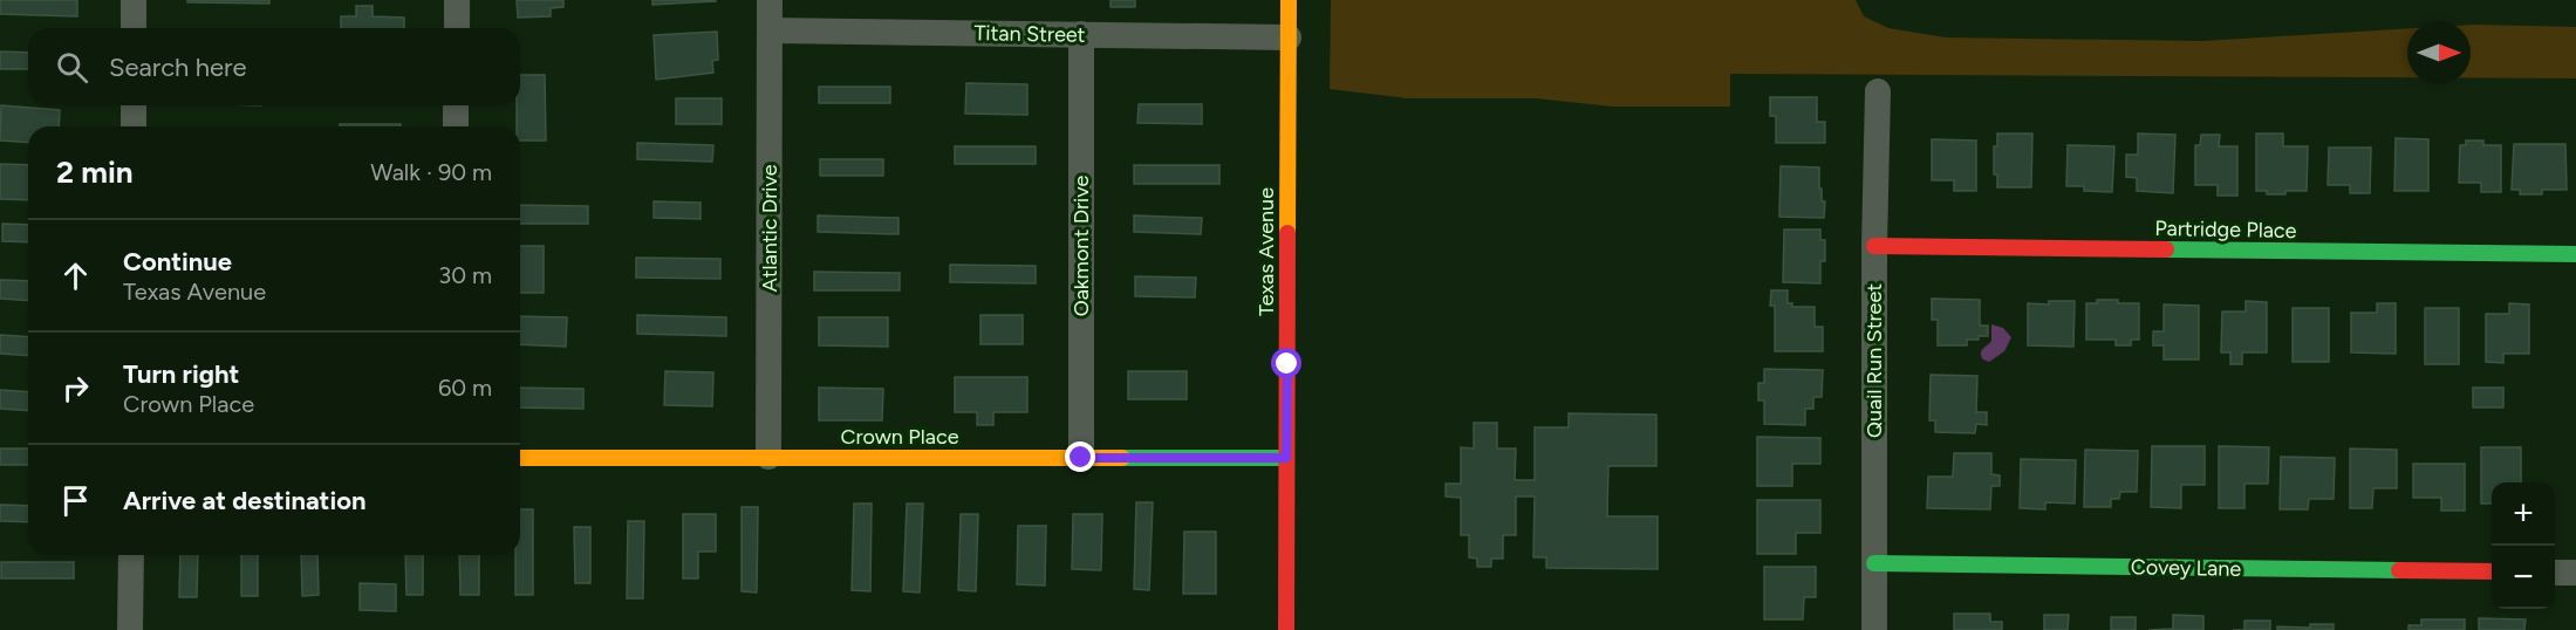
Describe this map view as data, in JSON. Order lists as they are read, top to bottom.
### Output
{
  "streets": {
    "street": [
      "Titan Street",
      "Atlantic Drive",
      "Partridge Place",
      "Oakmont Drive",
      "Texas Avenue",
      "Quail Run Street",
      "Crown Place",
      "Covey Lane"
    ]
  },
  "crossings": [
    ["Titan Street", "Atlantic Drive"],
    ["Titan Street", "Oakmont Drive"],
    ["Titan Street", "Texas Avenue"],
    ["Atlantic Drive", "Crown Place"],
    ["Partridge Place", "Quail Run Street"],
    ["Oakmont Drive", "Crown Place"],
    ["Texas Avenue", "Crown Place"],
    ["Quail Run Street", "Covey Lane"]
  ],
  "north": "right",
  "page": {
    "search": "Search here",
    "heading": ["2 min", "Walk · 90 m"],
    "list": [
      ["Continue", "Texas Avenue", "30 m"],
      ["Turn right", "Crown Place", "60 m"],
      "Arrive at destination"
    ],
    "map_buttons": ["+", "−"]
  }
}
